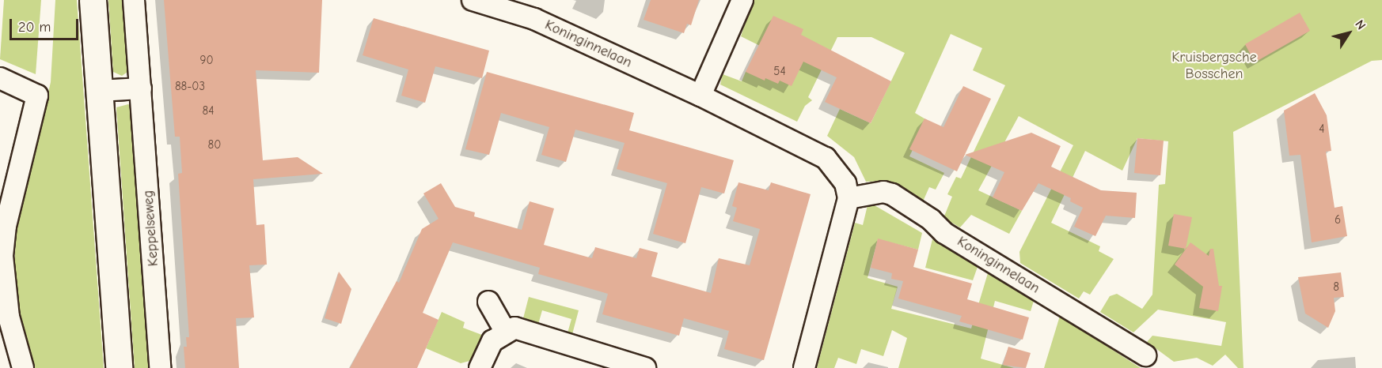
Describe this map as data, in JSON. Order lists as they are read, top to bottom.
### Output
{
  "streets": {
    "street": ["Koninginnelaan", "Keppelseweg"]
  },
  "parks": ["Kruisbergsche Bosschen"],
  "house_numbers": [
    "90",
    "54",
    "88-03",
    "84",
    "4",
    "80",
    "6",
    "8"
  ],
  "scale_bar": "20 m",
  "north": "top right"
}
